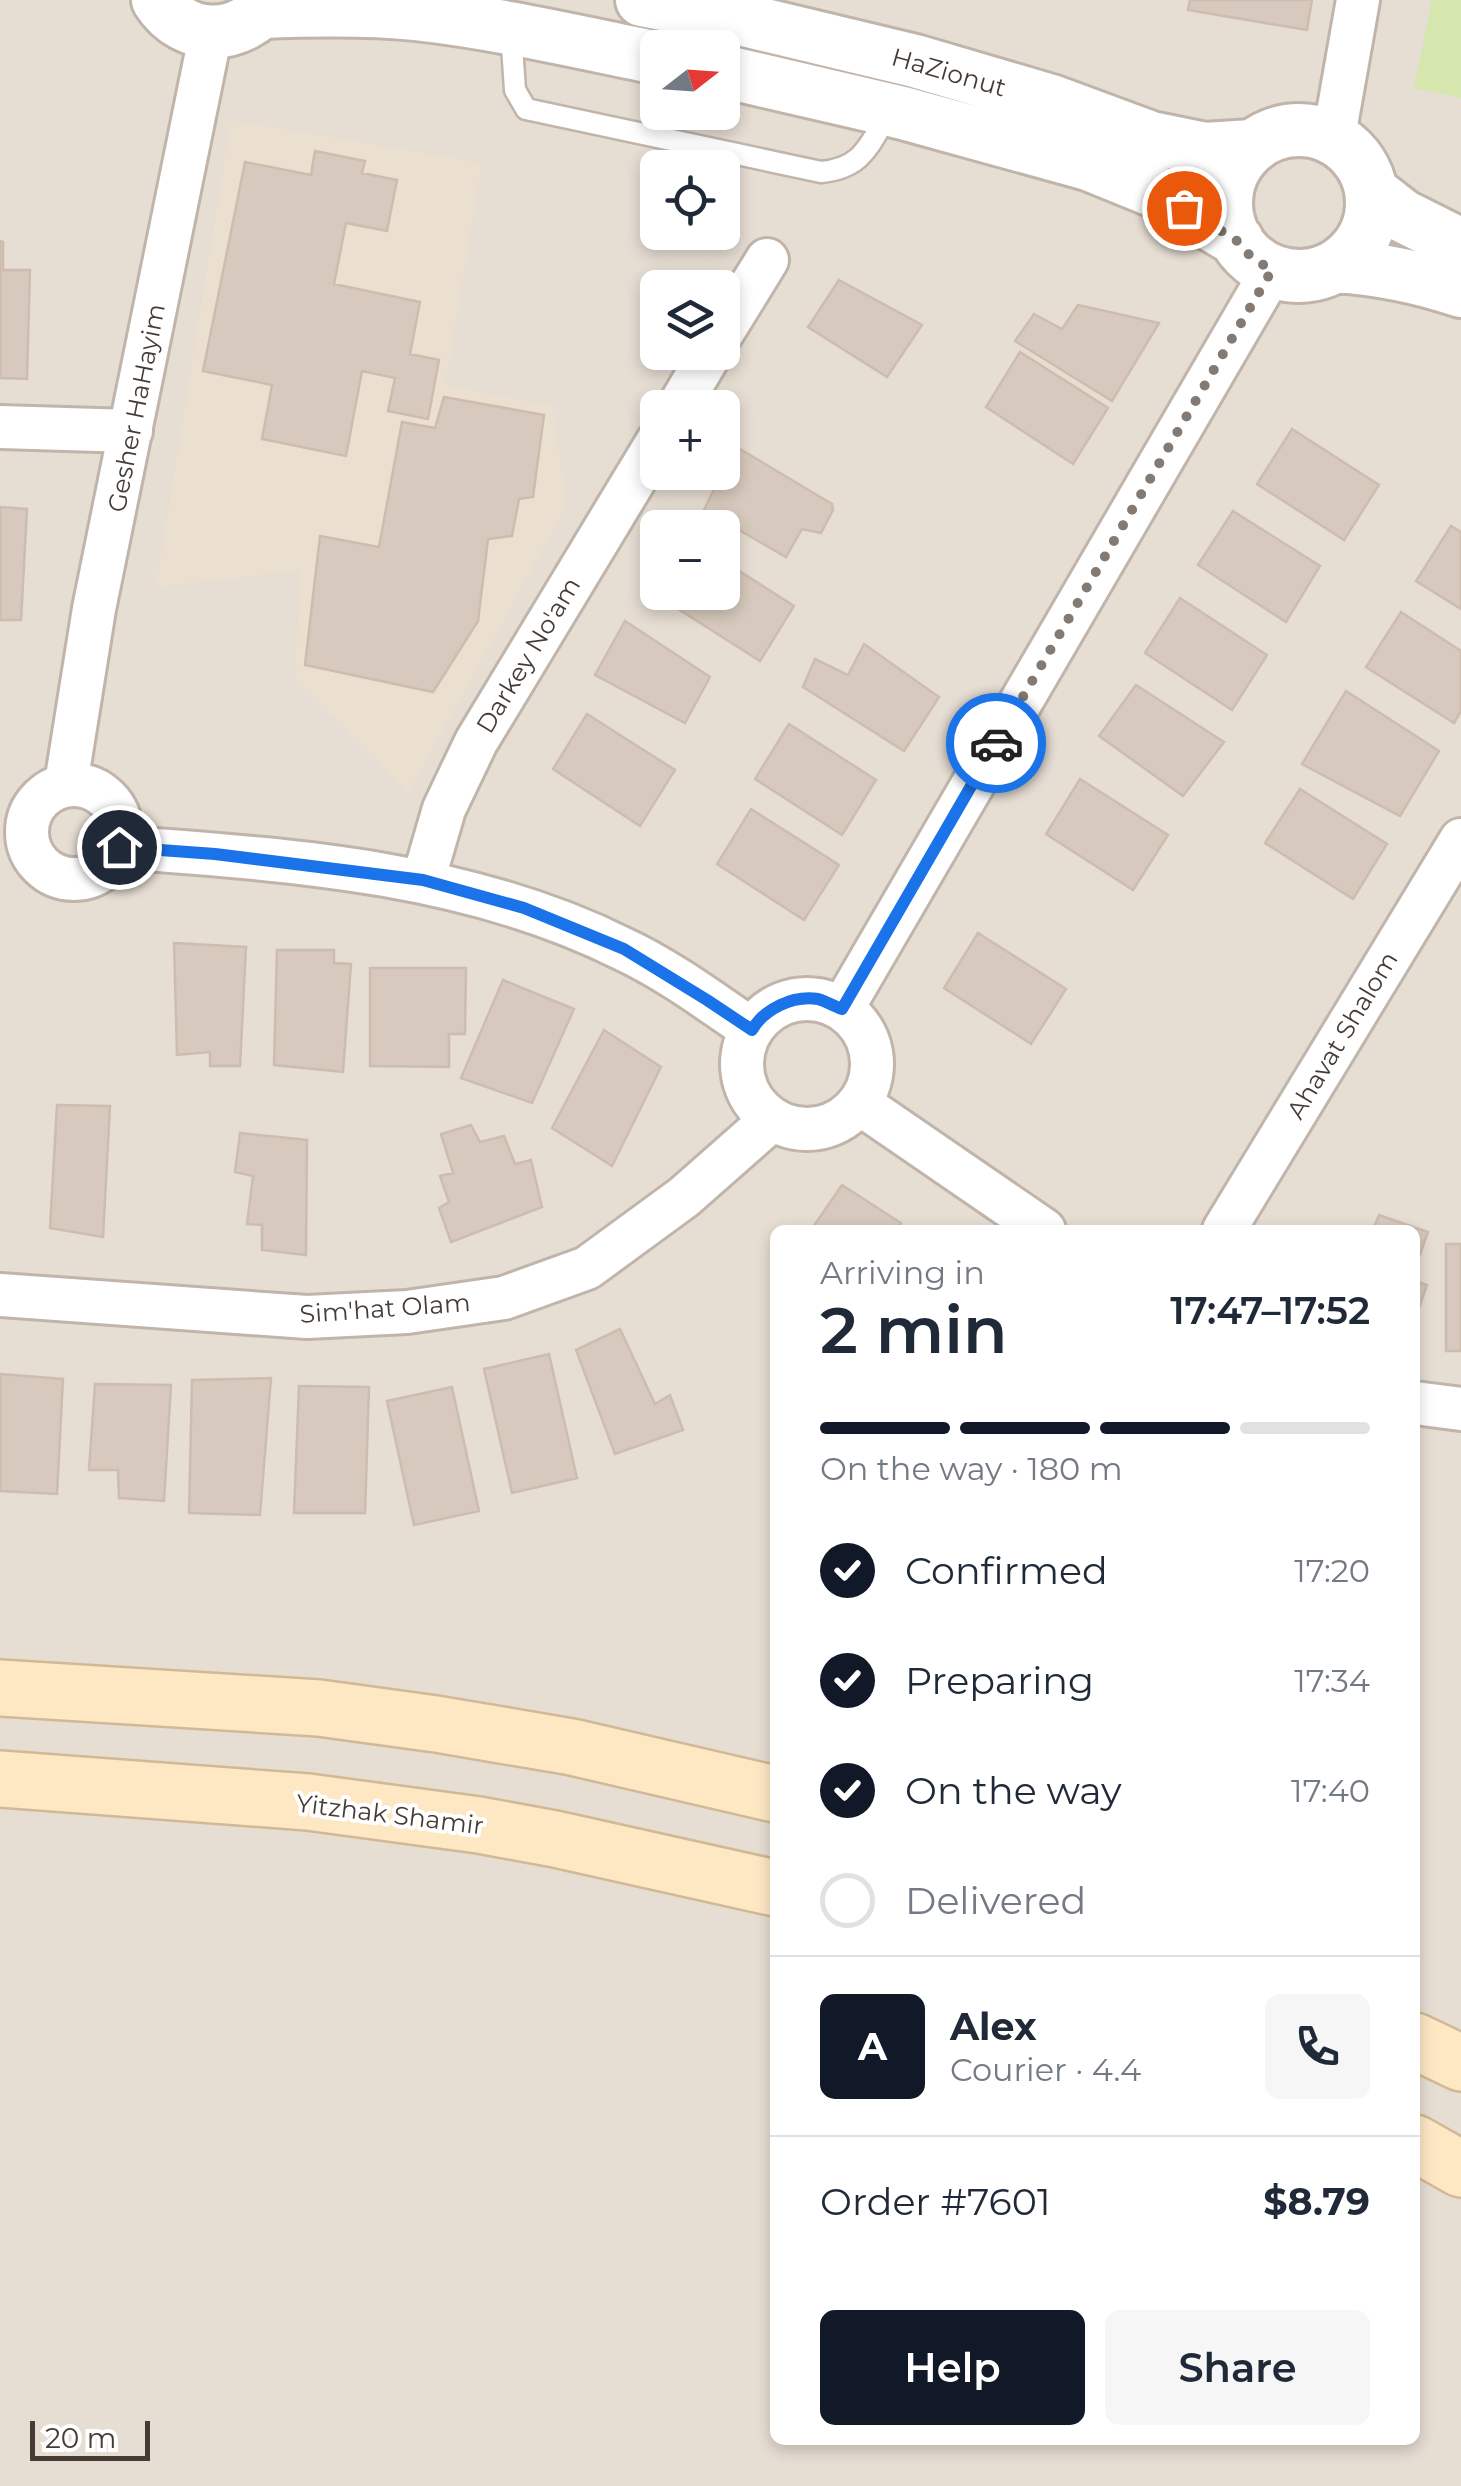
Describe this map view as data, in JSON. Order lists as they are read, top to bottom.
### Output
{
  "streets": {
    "main road": ["Yitzhak Shamir"],
    "street": [
      "HaZionut",
      "Gesher HaHayim",
      "Darkey No'am",
      "Ahavat Shalom",
      "Sim'hat Olam"
    ]
  },
  "scale_bar": "20 m",
  "north": "right",
  "page": {
    "map_buttons": ["+", "−"],
    "heading": ["2 min", "Arriving in", "17:47–17:52"],
    "panel": [
      "Alex",
      "Courier · 4.4",
      "Order #7601",
      "$8.79"
    ],
    "bar": "On the way · 180 m",
    "list": [
      ["Confirmed", "17:20"],
      ["Preparing", "17:34"],
      ["On the way", "17:40"],
      "Delivered"
    ],
    "round": "A",
    "buttons": ["Help", "Share"],
    "scale": "20 m"
  }
}
